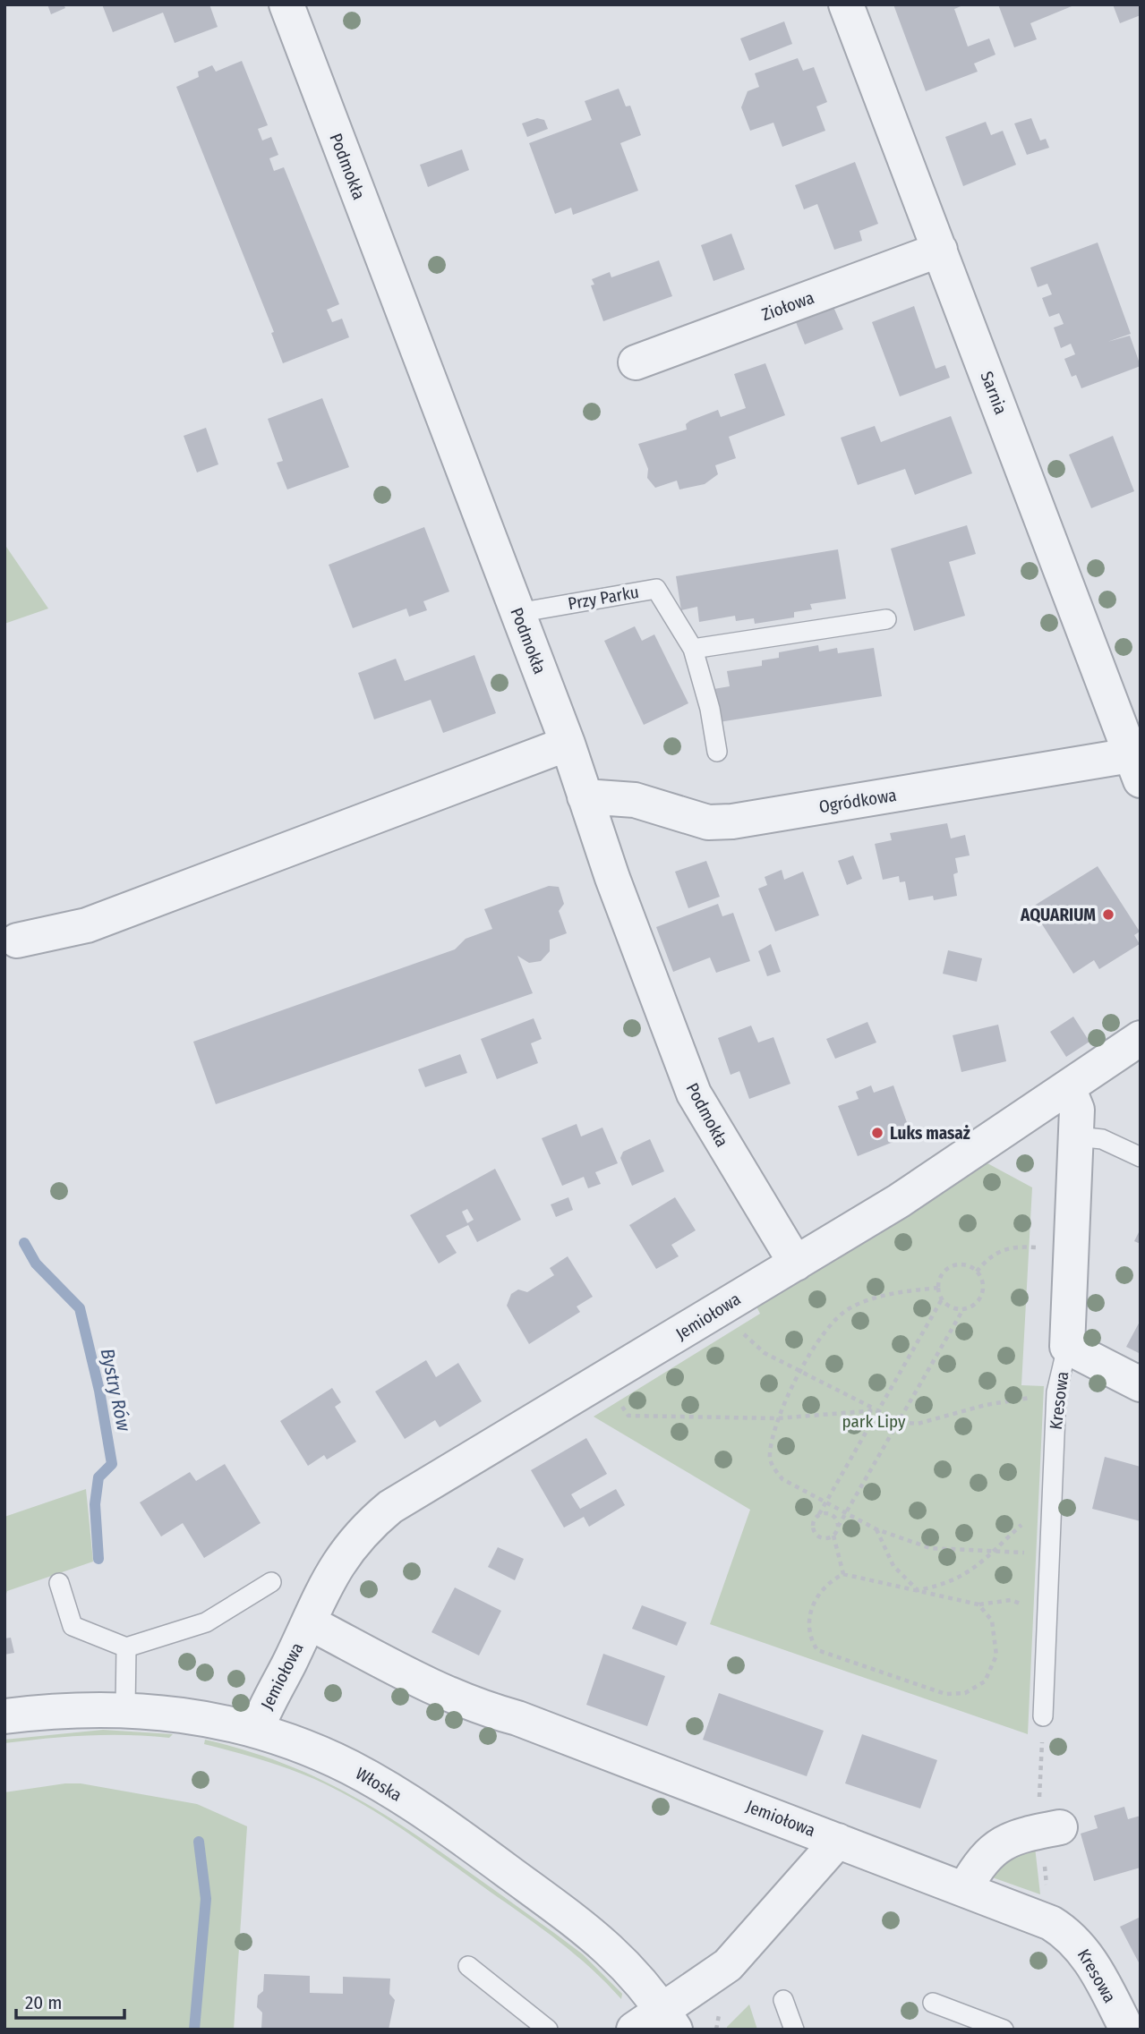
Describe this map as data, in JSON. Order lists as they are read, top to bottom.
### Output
{
  "streets": {
    "street": [
      "Podmokła",
      "Ziołowa",
      "Sarnia",
      "Ogródkowa",
      "Jemiołowa",
      "Kresowa",
      "Włoska"
    ],
    "lane": ["Przy Parku"]
  },
  "crossings": [
    ["Podmokła", "Przy Parku"],
    ["Podmokła", "Ogródkowa"],
    ["Podmokła", "Jemiołowa"],
    ["Ziołowa", "Sarnia"],
    ["Sarnia", "Ogródkowa"],
    ["Jemiołowa", "Kresowa"],
    ["Jemiołowa", "Włoska"]
  ],
  "water": ["Bystry Rów"],
  "parks": ["park Lipy"],
  "places": ["AQUARIUM", "Luks masaż"],
  "scale_bar": "20 m"
}
